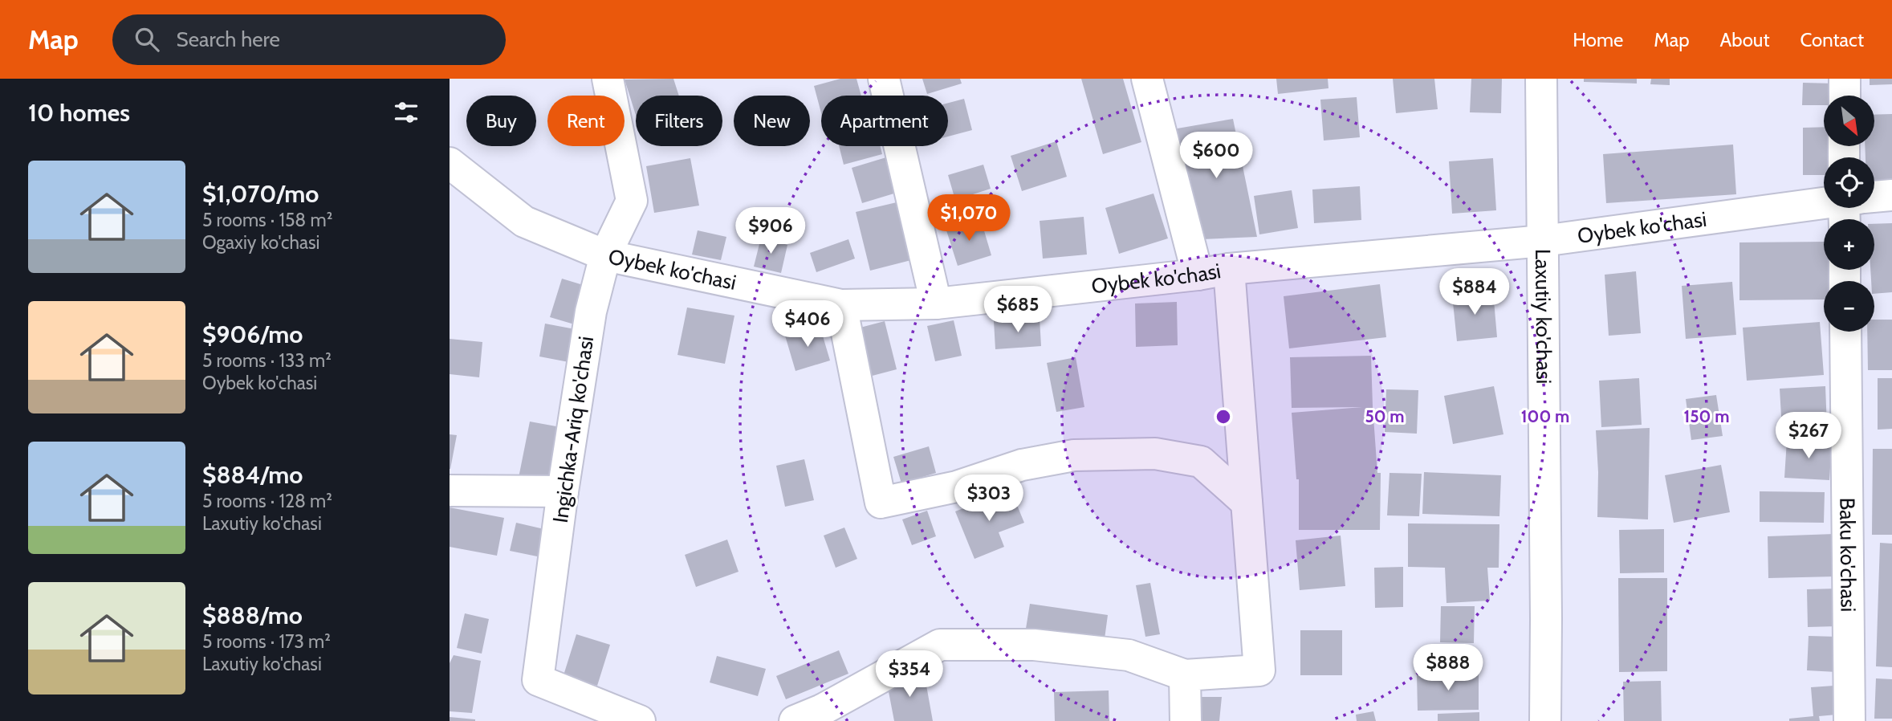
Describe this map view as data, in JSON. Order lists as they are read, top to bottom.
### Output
{
  "streets": {
    "street": [
      "Oybek ko'chasi",
      "Laxutiy ko'chasi",
      "Ingichka-Ariq ko'chasi",
      "Baku ko'chasi"
    ]
  },
  "crossings": [
    ["Oybek ko'chasi", "Laxutiy ko'chasi"],
    ["Oybek ko'chasi", "Ingichka-Ariq ko'chasi"]
  ],
  "north": "bottom right",
  "page": {
    "header": "Map",
    "search": "Search here",
    "nav": [
      "Home",
      "Map",
      "About",
      "Contact"
    ],
    "heading": "10 homes",
    "map_buttons": ["+", "−"],
    "chip": [
      "Buy",
      "Rent",
      "Filters",
      "New",
      "Apartment"
    ],
    "price": [
      "$600",
      "$1,070",
      "$906",
      "$884",
      "$685",
      "$406",
      "$267",
      "$303",
      "$888",
      "$354"
    ],
    "list": [
      {
        "name": "$1,070/mo",
        "note": "5 rooms · 158 m² · Ogaxiy ko'chasi"
      },
      {
        "name": "$906/mo",
        "note": "5 rooms · 133 m² · Oybek ko'chasi"
      },
      {
        "name": "$884/mo",
        "note": "5 rooms · 128 m² · Laxutiy ko'chasi"
      },
      {
        "name": "$888/mo",
        "note": "5 rooms · 173 m² · Laxutiy ko'chasi"
      }
    ]
  },
  "rings": ["50 m", "100 m", "150 m"]
}
